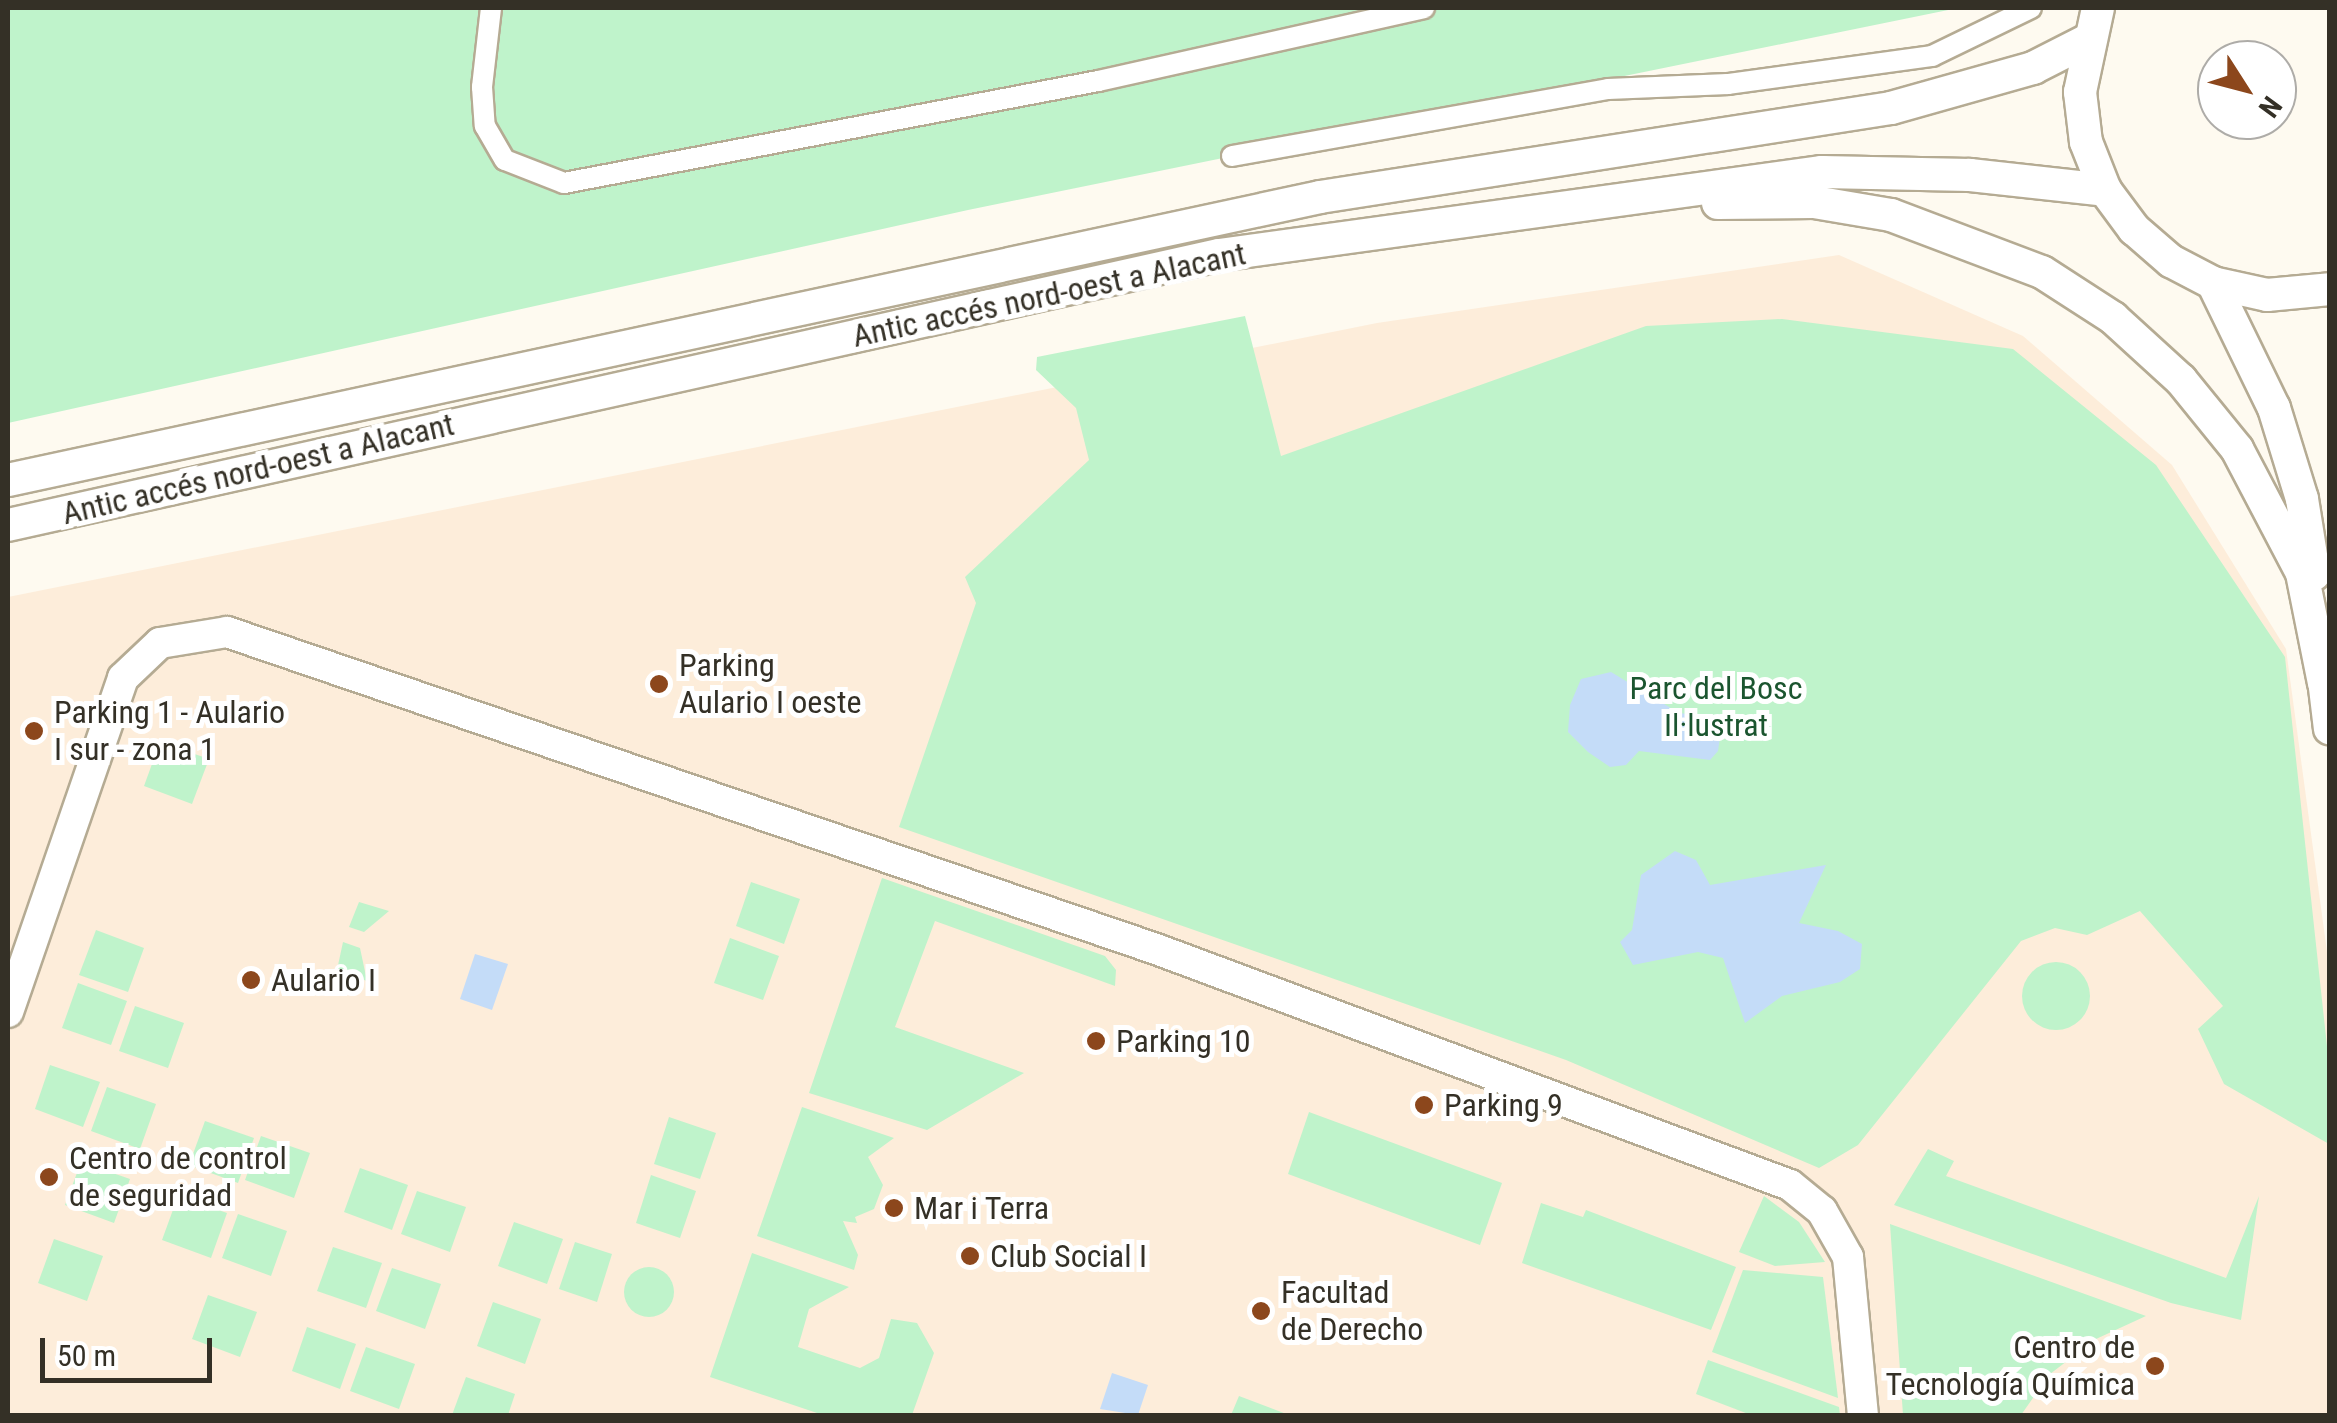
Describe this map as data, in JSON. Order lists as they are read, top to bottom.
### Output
{
  "streets": {
    "main road": ["Antic accés nord-oest a Alacant"]
  },
  "parks": ["Parc del Bosc Il·lustrat"],
  "places": [
    "Parking Aulario I oeste",
    "Parking 1 - Aulario I sur - zona 1",
    "Aulario I",
    "Parking 10",
    "Parking 9",
    "Centro de control de seguridad",
    "Mar i Terra",
    "Club Social I",
    "Facultad de Derecho",
    "Centro de Tecnología Química"
  ],
  "scale_bar": "50 m",
  "north": "bottom right"
}
